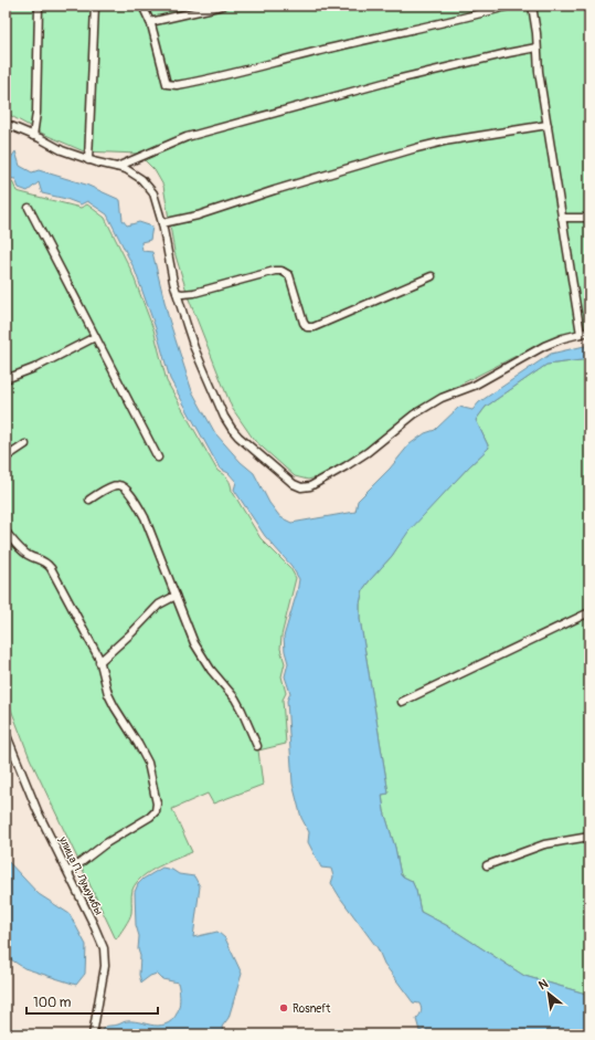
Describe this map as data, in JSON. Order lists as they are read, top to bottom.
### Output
{
  "streets": {
    "street": ["улица П. Лумумбы"]
  },
  "places": ["Rosneft"],
  "scale_bar": "100 m",
  "north": "top left"
}
